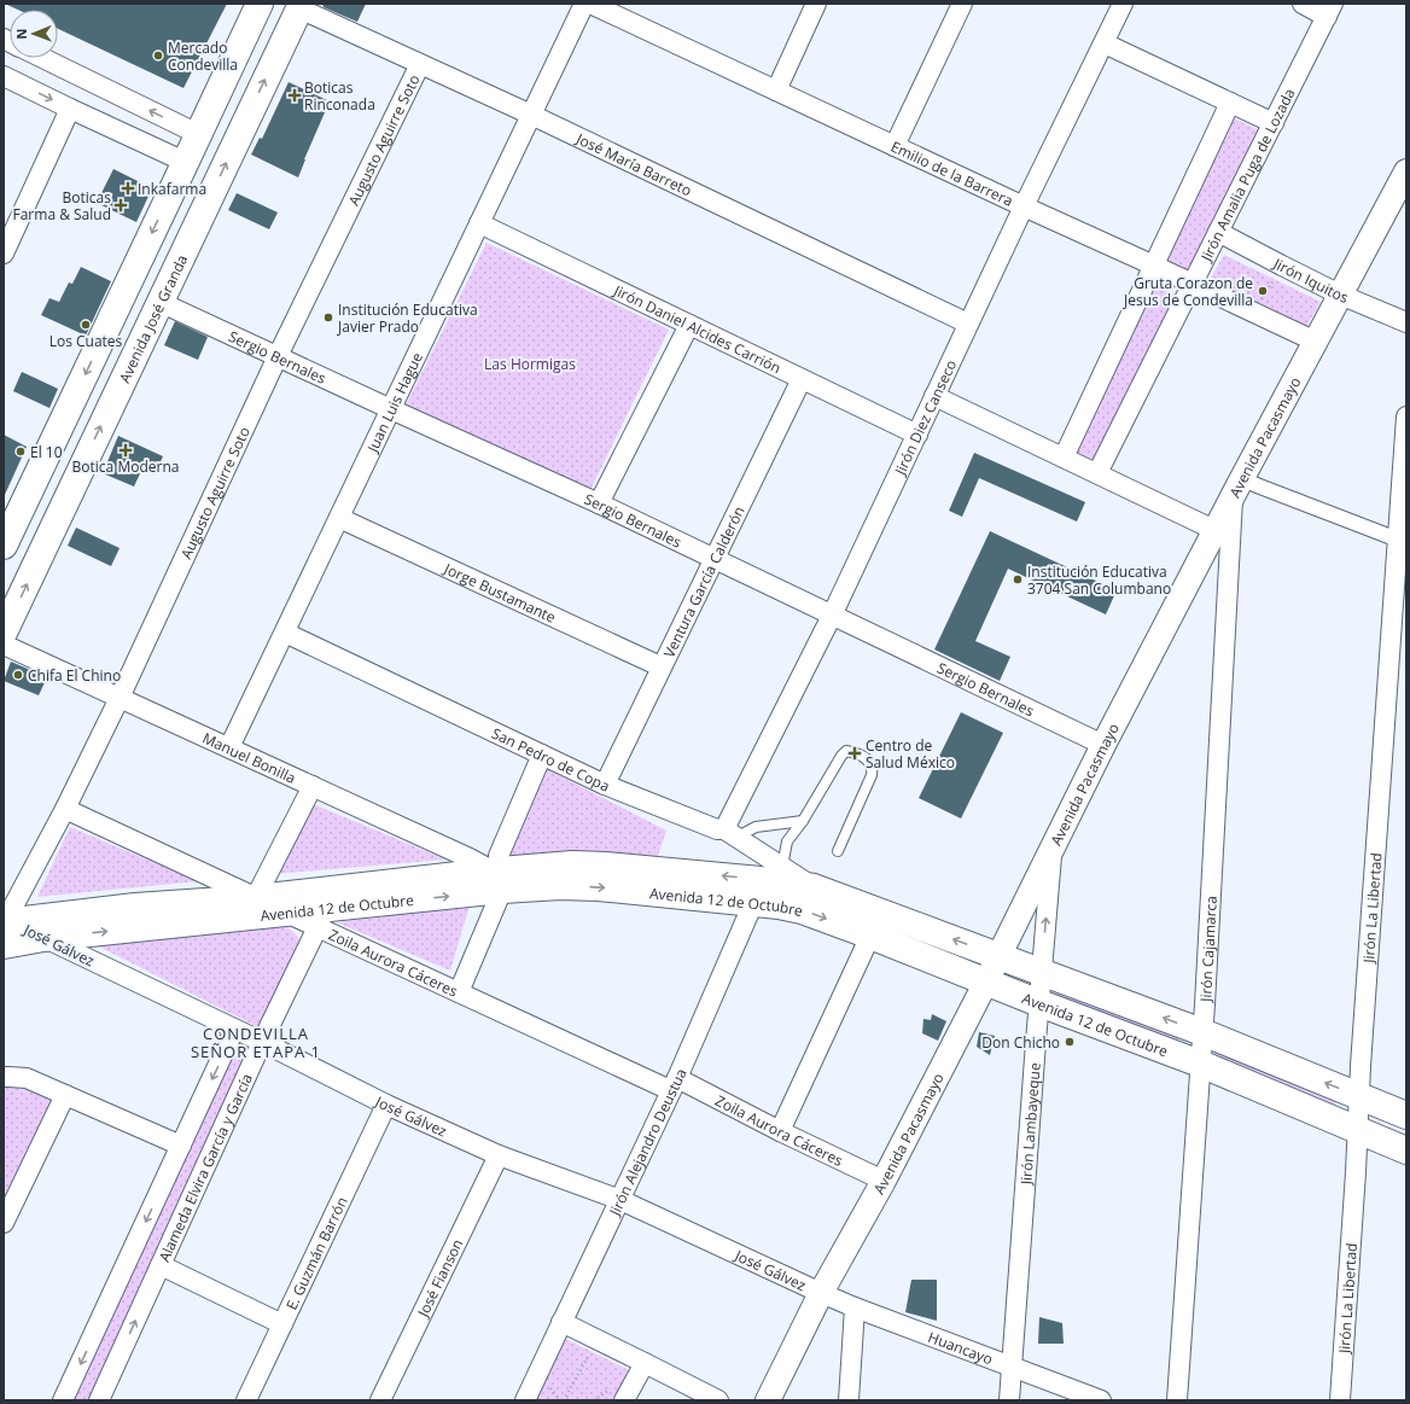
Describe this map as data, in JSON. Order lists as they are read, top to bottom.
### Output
{
  "streets": {
    "main road": ["Avenida José Granda", "Avenida 12 de Octubre"],
    "street": [
      "Augusto Aguirre Soto",
      "José María Barreto",
      "Emilio de la Barrera",
      "Jirón Amalia Puga de Lozada",
      "Jirón Iquitos",
      "Jirón Daniel Alcides Carrión",
      "Sergio Bernales",
      "Juan Luis Hague",
      "Jirón Diez Canseco",
      "Avenida Pacasmayo",
      "Ventura García Calderón",
      "Jorge Bustamante",
      "Manuel Bonilla",
      "San Pedro de Copa",
      "Jirón La Libertad",
      "José Gálvez",
      "Jirón Cajamarca",
      "Zoila Aurora Cáceres",
      "Jirón Lambayeque",
      "Jirón Alejandro Deustua",
      "Alameda Elvira García y García",
      "E. Guzmán Barrón",
      "José Fianson",
      "Huancayo"
    ]
  },
  "crossings": [
    ["Augusto Aguirre Soto", "José María Barreto"],
    ["Augusto Aguirre Soto", "Sergio Bernales"],
    ["Augusto Aguirre Soto", "Manuel Bonilla"],
    ["Augusto Aguirre Soto", "Avenida 12 de Octubre"],
    ["José María Barreto", "Avenida José Granda"],
    ["José María Barreto", "Juan Luis Hague"],
    ["José María Barreto", "Jirón Diez Canseco"],
    ["Emilio de la Barrera", "Jirón Amalia Puga de Lozada"],
    ["Emilio de la Barrera", "Jirón Diez Canseco"],
    ["Emilio de la Barrera", "Avenida Pacasmayo"],
    ["Jirón Amalia Puga de Lozada", "Jirón Iquitos"],
    ["Jirón Iquitos", "Avenida Pacasmayo"],
    ["Avenida José Granda", "Sergio Bernales"],
    ["Jirón Daniel Alcides Carrión", "Juan Luis Hague"],
    ["Jirón Daniel Alcides Carrión", "Jirón Diez Canseco"],
    ["Jirón Daniel Alcides Carrión", "Ventura García Calderón"],
    ["Sergio Bernales", "Juan Luis Hague"],
    ["Sergio Bernales", "Jirón Diez Canseco"],
    ["Sergio Bernales", "Avenida Pacasmayo"],
    ["Sergio Bernales", "Ventura García Calderón"],
    ["Juan Luis Hague", "Jorge Bustamante"],
    ["Juan Luis Hague", "Manuel Bonilla"],
    ["Juan Luis Hague", "San Pedro de Copa"],
    ["Jirón Diez Canseco", "San Pedro de Copa"],
    ["Avenida Pacasmayo", "Avenida 12 de Octubre"],
    ["Avenida Pacasmayo", "José Gálvez"],
    ["Avenida Pacasmayo", "Jirón Cajamarca"],
    ["Avenida Pacasmayo", "Zoila Aurora Cáceres"],
    ["Avenida Pacasmayo", "Jirón Lambayeque"],
    ["Avenida Pacasmayo", "Huancayo"],
    ["Ventura García Calderón", "Jorge Bustamante"],
    ["Ventura García Calderón", "San Pedro de Copa"],
    ["Manuel Bonilla", "Avenida 12 de Octubre"],
    ["San Pedro de Copa", "Avenida 12 de Octubre"],
    ["San Pedro de Copa", "Jirón Alejandro Deustua"],
    ["Avenida 12 de Octubre", "Jirón La Libertad"],
    ["Avenida 12 de Octubre", "José Gálvez"],
    ["Avenida 12 de Octubre", "Jirón Cajamarca"],
    ["Avenida 12 de Octubre", "Zoila Aurora Cáceres"],
    ["Avenida 12 de Octubre", "Jirón Lambayeque"],
    ["Avenida 12 de Octubre", "Jirón Alejandro Deustua"],
    ["Avenida 12 de Octubre", "Alameda Elvira García y García"],
    ["José Gálvez", "Jirón Alejandro Deustua"],
    ["José Gálvez", "Alameda Elvira García y García"],
    ["José Gálvez", "E. Guzmán Barrón"],
    ["José Gálvez", "José Fianson"],
    ["José Gálvez", "Huancayo"],
    ["Zoila Aurora Cáceres", "Jirón Alejandro Deustua"],
    ["Zoila Aurora Cáceres", "Alameda Elvira García y García"],
    ["Jirón Lambayeque", "Huancayo"]
  ],
  "districts": ["CONDEVILLA SEÑOR ETAPA 1"],
  "parks": ["Las Hormigas"],
  "places": {
    "other": [
      "Mercado Condevilla",
      "Gruta Corazon de Jesus de Condevilla",
      "Institución Educativa Javier Prado",
      "Los Cuates",
      "El 10",
      "Institución Educativa 3704 San Columbano",
      "Chifa El Chino",
      "Don Chicho"
    ],
    "health": [
      "Boticas Rinconada",
      "Inkafarma",
      "Boticas Farma & Salud",
      "Botica Moderna",
      "Centro de Salud México"
    ]
  },
  "north": "left"
}
